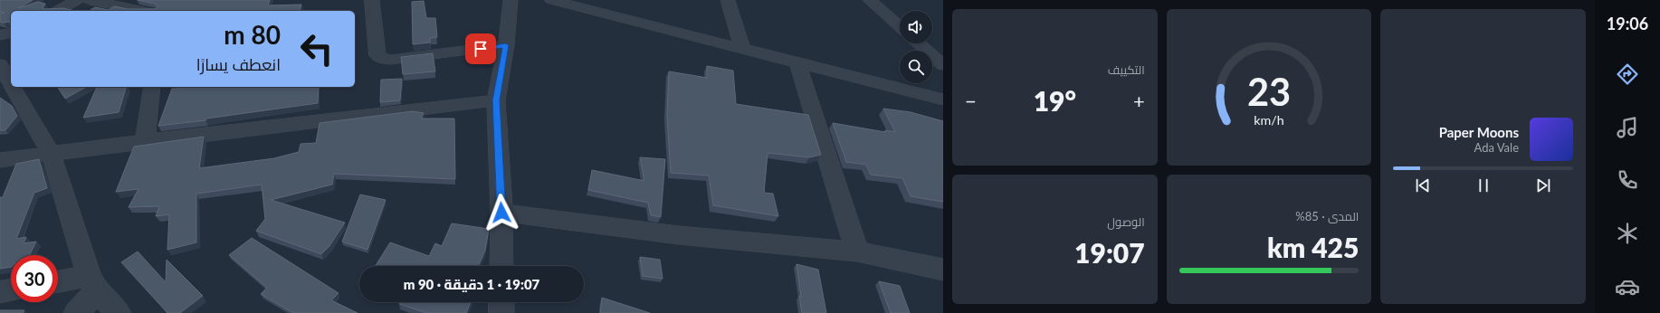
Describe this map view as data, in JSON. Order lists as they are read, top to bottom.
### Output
{
  "page": {
    "tabs": "19:06",
    "tile": [
      "التكييف",
      ["المدى · 85%", "425 km"],
      ["الوصول", "19:07"]
    ],
    "turn": ["80 m", "انعطف يسارًا"],
    "heat": ["−", "19°", "+"],
    "song": ["Paper Moons", "Ada Vale"],
    "limit": "30",
    "trip": "19:07 · 1 دقيقة · 90 m",
    "gauge": ["23", "km/h"]
  }
}
